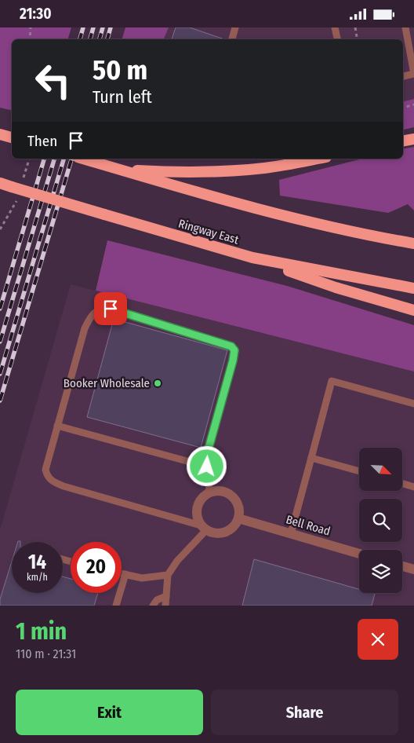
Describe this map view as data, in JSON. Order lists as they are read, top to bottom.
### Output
{
  "streets": {
    "highway": ["Ringway East"],
    "street": ["Bell Road"]
  },
  "places": ["Booker Wholesale"],
  "north": "bottom right",
  "page": {
    "status": "21:30",
    "turn": ["50 m", "Turn left"],
    "then": "Then",
    "speed": "14 km/h",
    "limit": "20",
    "heading": ["1 min", "110 m · 21:31"],
    "buttons": ["Exit", "Share"]
  }
}
